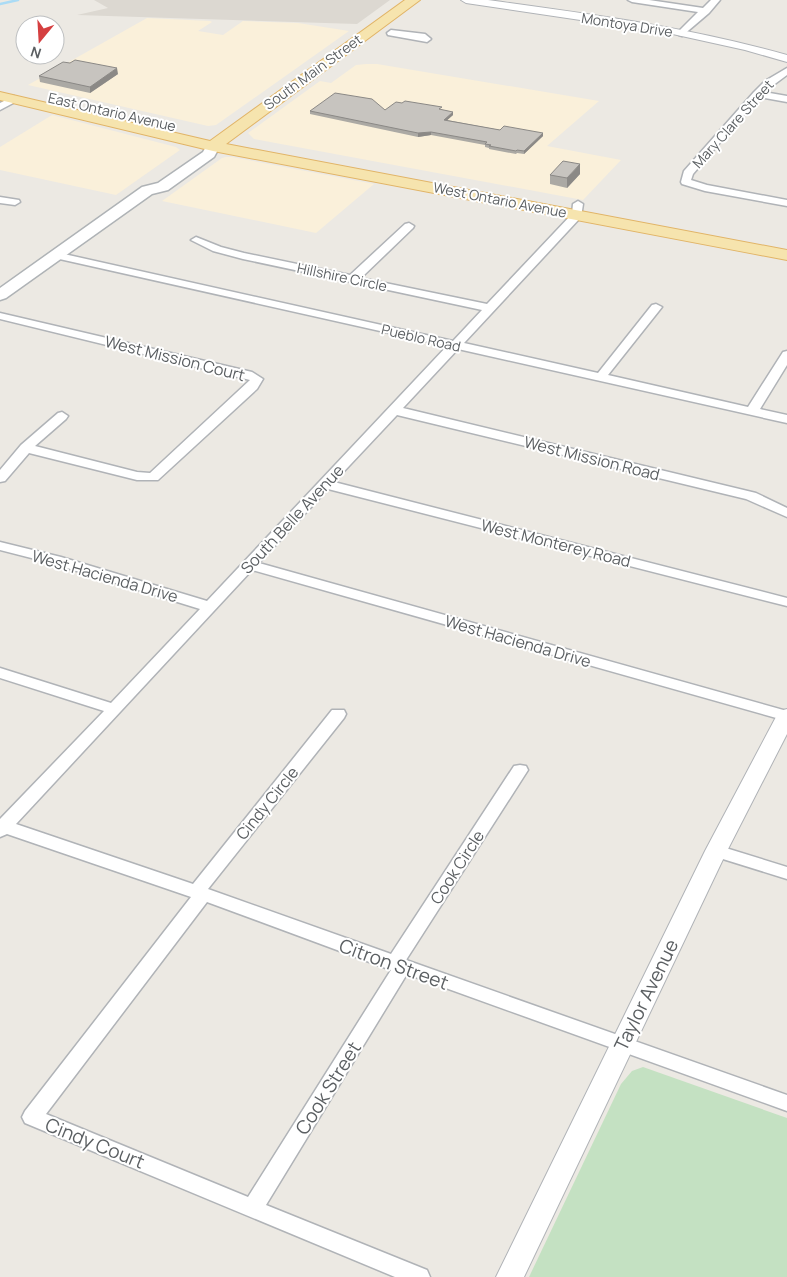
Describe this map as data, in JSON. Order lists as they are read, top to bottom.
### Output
{
  "streets": {
    "main road": ["South Main Street", "East Ontario Avenue", "West Ontario Avenue"],
    "street": [
      "Montoya Drive",
      "Mary Clare Street",
      "Hillshire Circle",
      "Pueblo Road",
      "West Mission Court",
      "West Mission Road",
      "South Belle Avenue",
      "West Monterey Road",
      "West Hacienda Drive",
      "Cindy Circle",
      "Cook Circle",
      "Citron Street",
      "Taylor Avenue",
      "Cook Street",
      "Cindy Court"
    ]
  },
  "crossings": [
    ["South Main Street", "East Ontario Avenue"],
    ["South Main Street", "West Ontario Avenue"],
    ["South Main Street", "Pueblo Road"],
    ["East Ontario Avenue", "West Ontario Avenue"],
    ["West Ontario Avenue", "South Belle Avenue"],
    ["Hillshire Circle", "South Belle Avenue"],
    ["Pueblo Road", "South Belle Avenue"],
    ["West Mission Road", "South Belle Avenue"],
    ["South Belle Avenue", "West Monterey Road"],
    ["South Belle Avenue", "West Hacienda Drive"],
    ["South Belle Avenue", "Citron Street"],
    ["West Hacienda Drive", "Taylor Avenue"],
    ["Cindy Circle", "Citron Street"],
    ["Cindy Circle", "Cindy Court"],
    ["Cook Circle", "Citron Street"],
    ["Cook Circle", "Cook Street"],
    ["Citron Street", "Taylor Avenue"],
    ["Citron Street", "Cook Street"],
    ["Citron Street", "Cindy Court"],
    ["Cook Street", "Cindy Court"]
  ],
  "north": "bottom"
}
